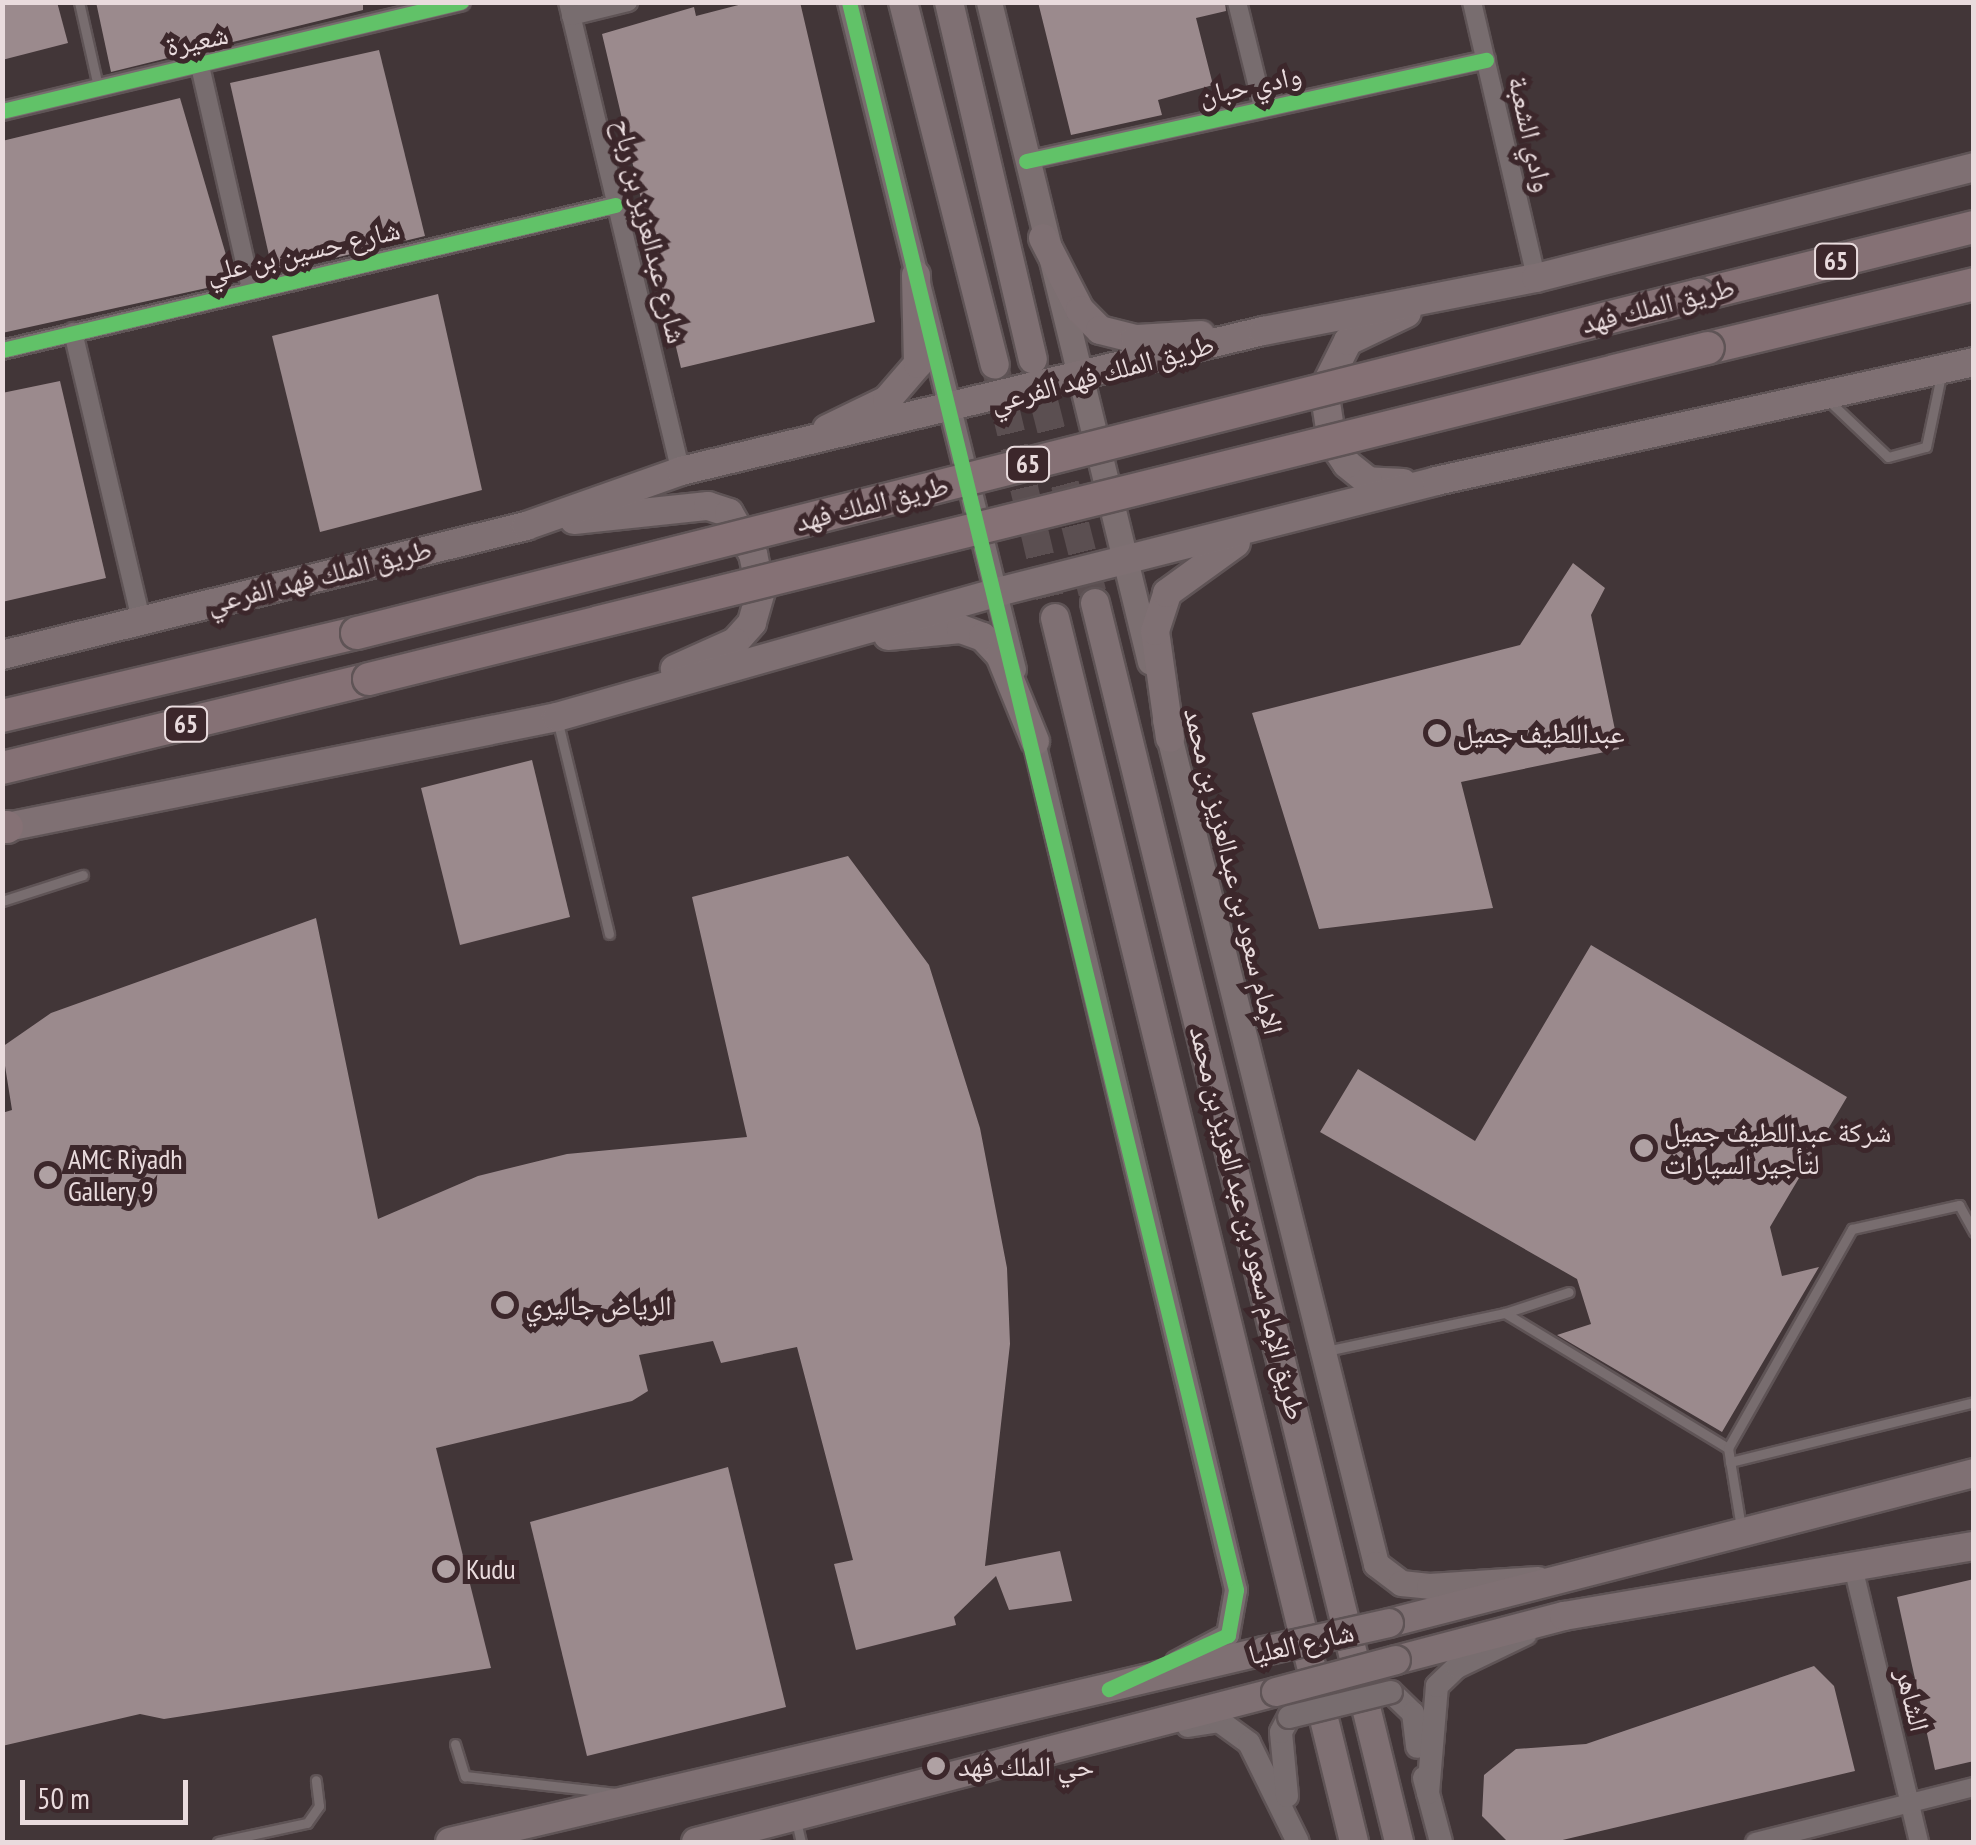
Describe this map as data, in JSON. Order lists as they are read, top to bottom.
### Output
{
  "streets": {
    "highway": ["65", "طريق الملك فهد"],
    "main road": [
      "طريق الملك فهد الفرعي",
      "الإمام سعود بن عبدالعزيز بن محمد",
      "طريق الإمام سعود بن عبد العزيز بن محمد",
      "شارع العليا"
    ],
    "street": [
      "شعيرة",
      "وادي حبان",
      "وادي الشعبة",
      "شارع عبدالعزيز بن رباح",
      "شارع حسين بن علي",
      "الشاهر"
    ]
  },
  "crossings": [
    ["وادي حبان", "وادي الشعبة"],
    ["وادي حبان", "الإمام سعود بن عبدالعزيز بن محمد"],
    ["وادي الشعبة", "طريق الملك فهد الفرعي"],
    ["شارع عبدالعزيز بن رباح", "شارع حسين بن علي"],
    ["شارع عبدالعزيز بن رباح", "طريق الملك فهد الفرعي"],
    ["طريق الملك فهد الفرعي", "الإمام سعود بن عبدالعزيز بن محمد"],
    ["الإمام سعود بن عبدالعزيز بن محمد", "شارع العليا"],
    ["شارع العليا", "الشاهر"]
  ],
  "places": [
    "عبداللطيف جميل",
    "شركة عبداللطيف جميل لتأجير السيارات",
    "AMC Riyadh Gallery 9",
    "الرياض جاليري",
    "Kudu",
    "حي الملك فهد"
  ],
  "scale_bar": "50 m"
}
